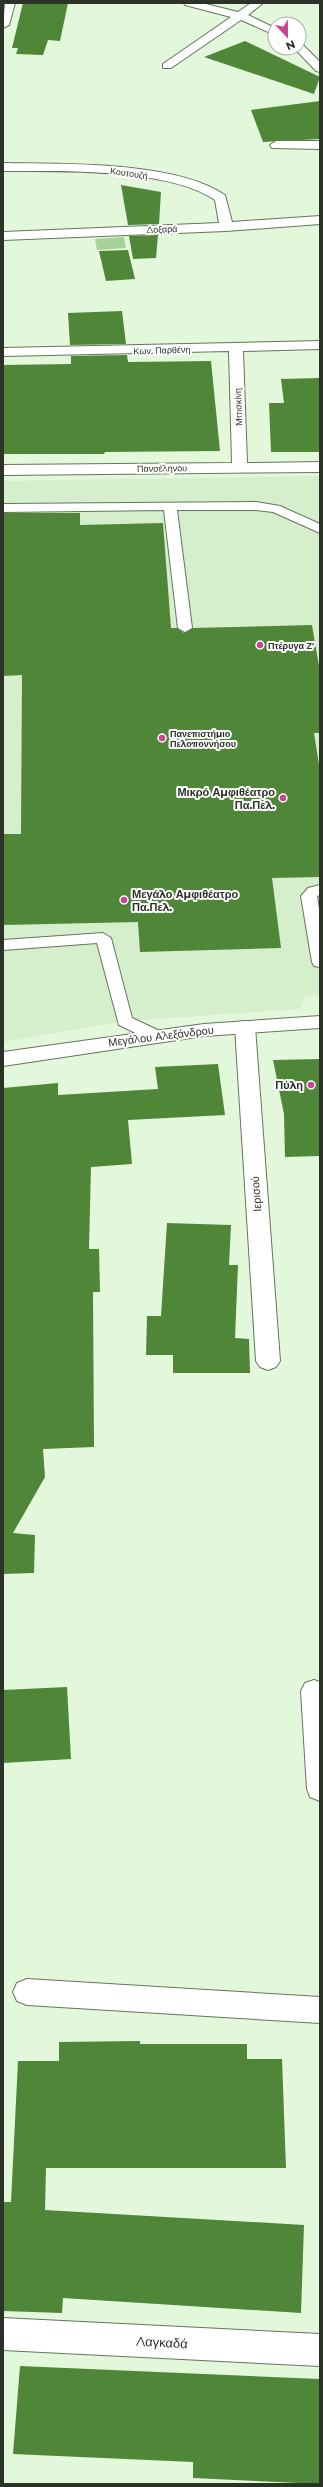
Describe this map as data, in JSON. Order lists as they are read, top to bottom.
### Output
{
  "streets": {
    "street": [
      "Κουτουζή",
      "Δοξαρά",
      "Κων. Παρθένη",
      "Μπισκίνη",
      "Πανσέληνου",
      "Μεγάλου Αλεξάνδρου",
      "Ιερισού",
      "Λαγκαδά"
    ]
  },
  "crossings": [
    ["Κουτουζή", "Δοξαρά"],
    ["Κων. Παρθένη", "Μπισκίνη"],
    ["Μπισκίνη", "Πανσέληνου"],
    ["Μεγάλου Αλεξάνδρου", "Ιερισού"]
  ],
  "places": [
    "Πτέρυγα Ζ'",
    "Πανεπιστήμιο Πελοποννήσου",
    "Μικρό Αμφιθέατρο Πα.Πελ.",
    "Μεγάλο Αμφιθέατρο Πα.Πελ.",
    "Πύλη"
  ],
  "north": "bottom"
}
